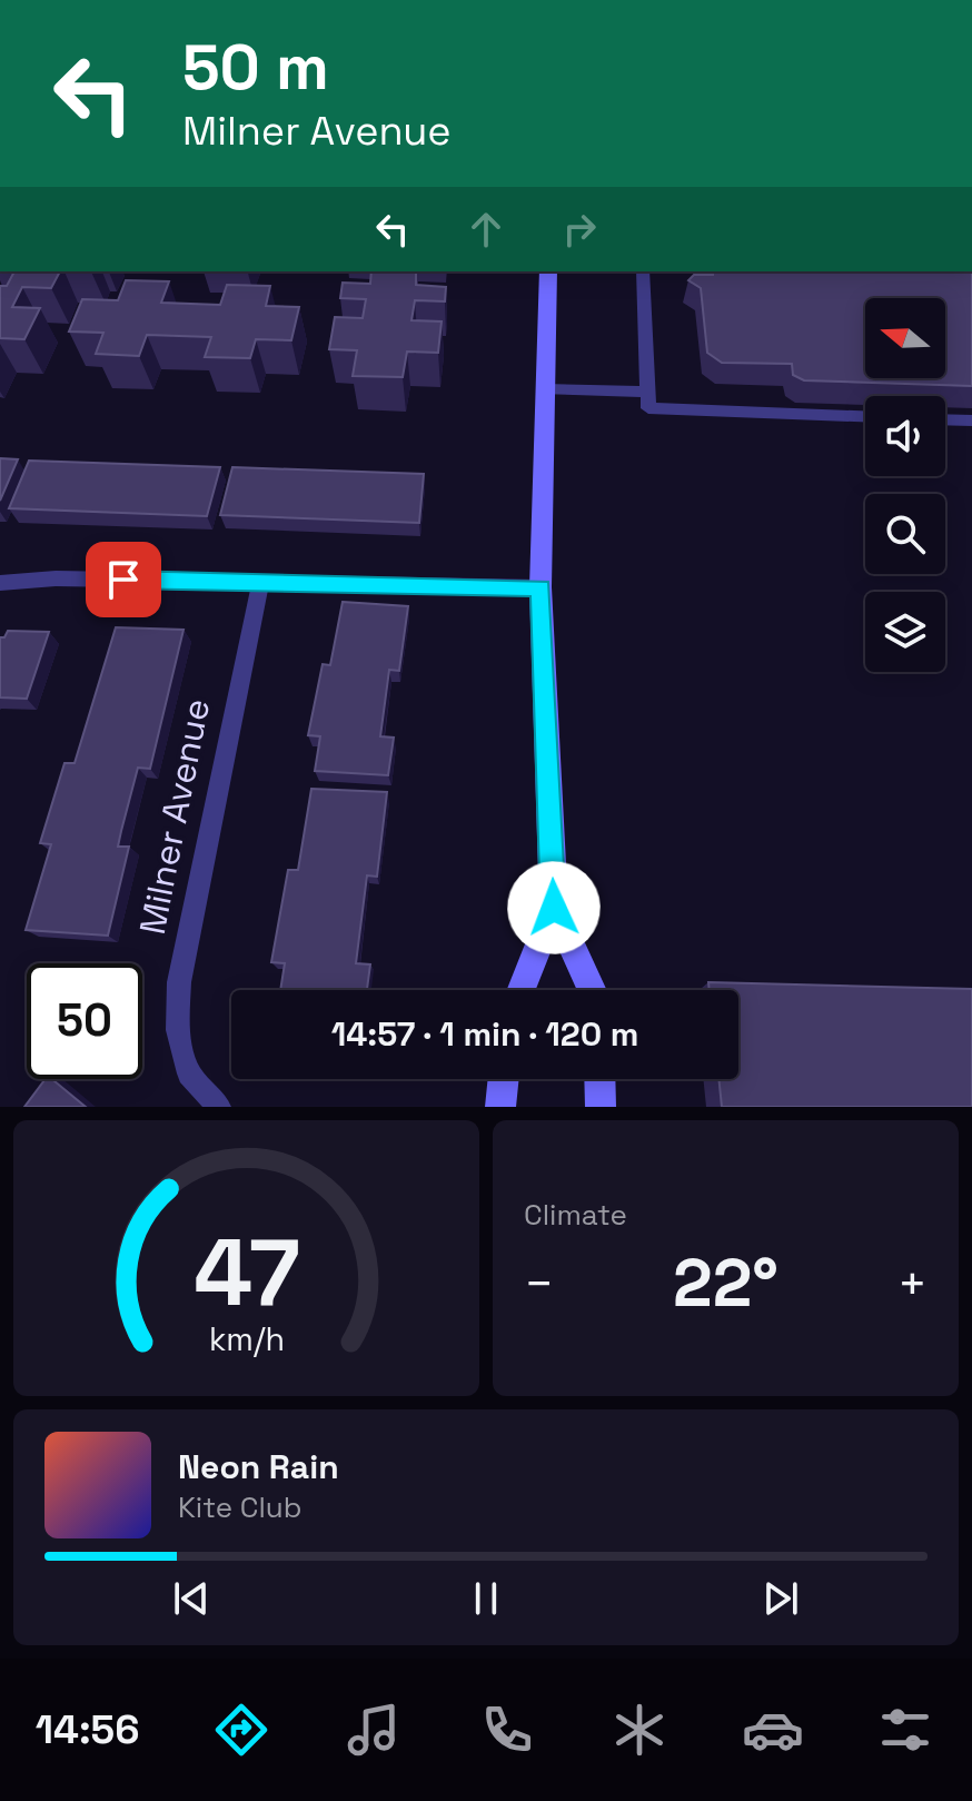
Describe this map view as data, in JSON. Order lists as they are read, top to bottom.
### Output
{
  "streets": {
    "lane": ["Milner Avenue"]
  },
  "north": "left",
  "page": {
    "turn": ["50 m", "Milner Avenue"],
    "limit": "50",
    "trip": "14:57 · 1 min · 120 m",
    "tile": "Climate",
    "heat": ["−", "22°", "+"],
    "song": ["Neon Rain", "Kite Club"],
    "tabs": "14:56",
    "gauge": ["47", "km/h"]
  }
}
